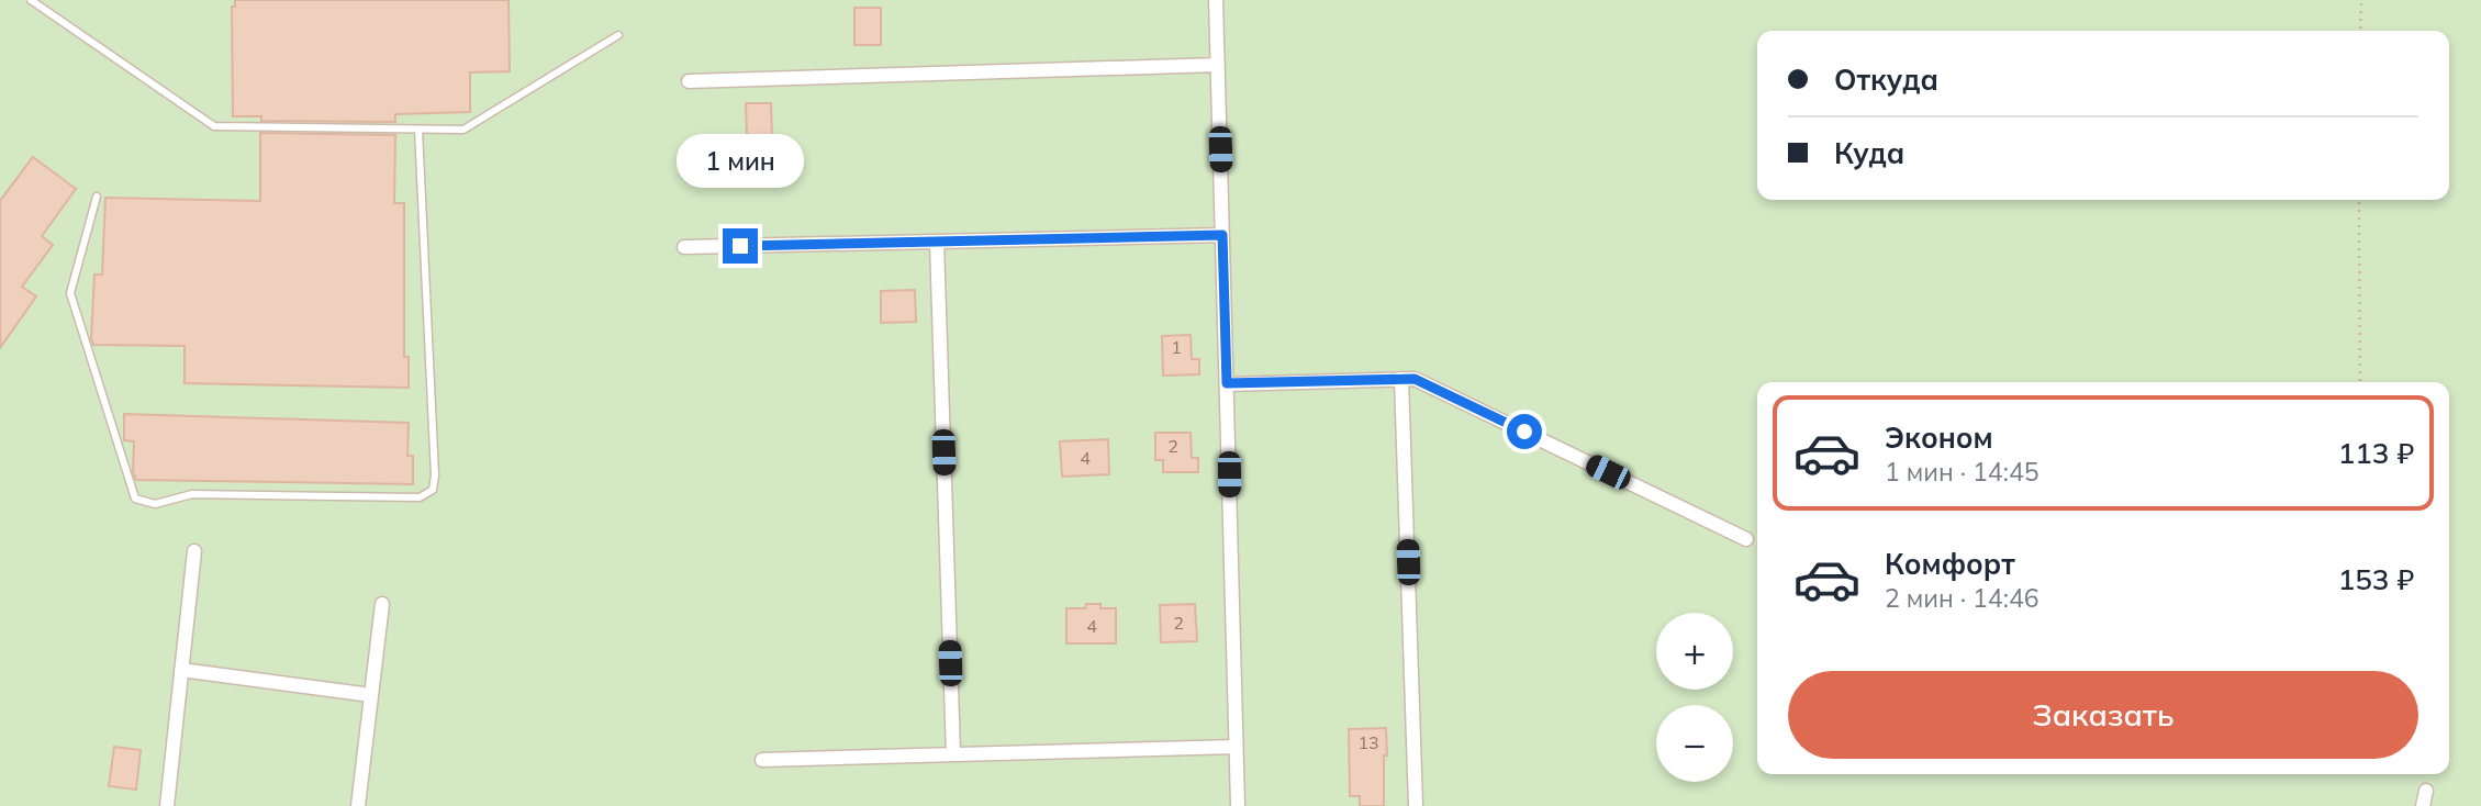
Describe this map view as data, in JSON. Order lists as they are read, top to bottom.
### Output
{
  "house_numbers": [
    "1",
    "2",
    "4",
    "2",
    "4",
    "13"
  ],
  "page": {
    "banner": ["Откуда", "Куда"],
    "bubble": "1 мин",
    "list": [
      {
        "name": "Эконом",
        "note": "1 мин · 14:45",
        "value": "113 ₽"
      },
      {
        "name": "Комфорт",
        "note": "2 мин · 14:46",
        "value": "153 ₽"
      }
    ],
    "map_buttons": ["+", "−"],
    "buttons": "Заказать"
  }
}
